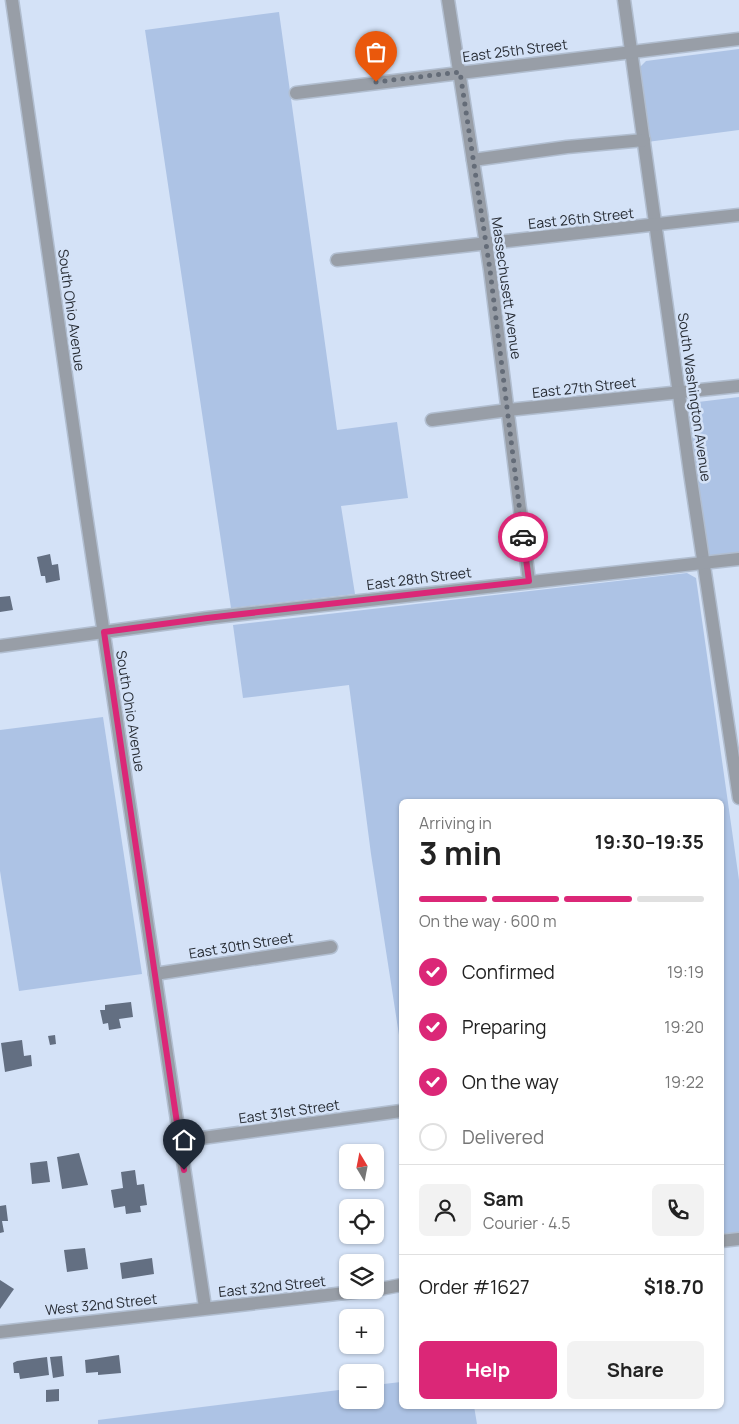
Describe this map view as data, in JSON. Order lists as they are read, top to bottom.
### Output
{
  "streets": {
    "street": [
      "East 25th Street",
      "East 26th Street",
      "Massechusett Avenue",
      "South Ohio Avenue",
      "East 27th Street",
      "South Washington Avenue",
      "East 28th Street",
      "East 30th Street",
      "East 31st Street",
      "East 32nd Street",
      "West 32nd Street"
    ]
  },
  "crossings": [
    ["East 25th Street", "Massechusett Avenue"],
    ["East 25th Street", "South Washington Avenue"],
    ["East 26th Street", "Massechusett Avenue"],
    ["East 26th Street", "South Washington Avenue"],
    ["Massechusett Avenue", "East 27th Street"],
    ["Massechusett Avenue", "East 28th Street"],
    ["South Ohio Avenue", "East 28th Street"],
    ["South Ohio Avenue", "East 30th Street"],
    ["South Ohio Avenue", "East 31st Street"],
    ["South Ohio Avenue", "East 32nd Street"],
    ["South Ohio Avenue", "West 32nd Street"],
    ["East 27th Street", "South Washington Avenue"],
    ["South Washington Avenue", "East 28th Street"],
    ["East 32nd Street", "West 32nd Street"]
  ],
  "north": "top",
  "page": {
    "heading": ["3 min", "Arriving in", "19:30–19:35"],
    "panel": [
      "Sam",
      "Courier · 4.5",
      "Order #1627",
      "$18.70"
    ],
    "bar": "On the way · 600 m",
    "list": [
      ["Confirmed", "19:19"],
      ["Preparing", "19:20"],
      ["On the way", "19:22"],
      "Delivered"
    ],
    "map_buttons": ["+", "−"],
    "buttons": ["Help", "Share"]
  }
}
